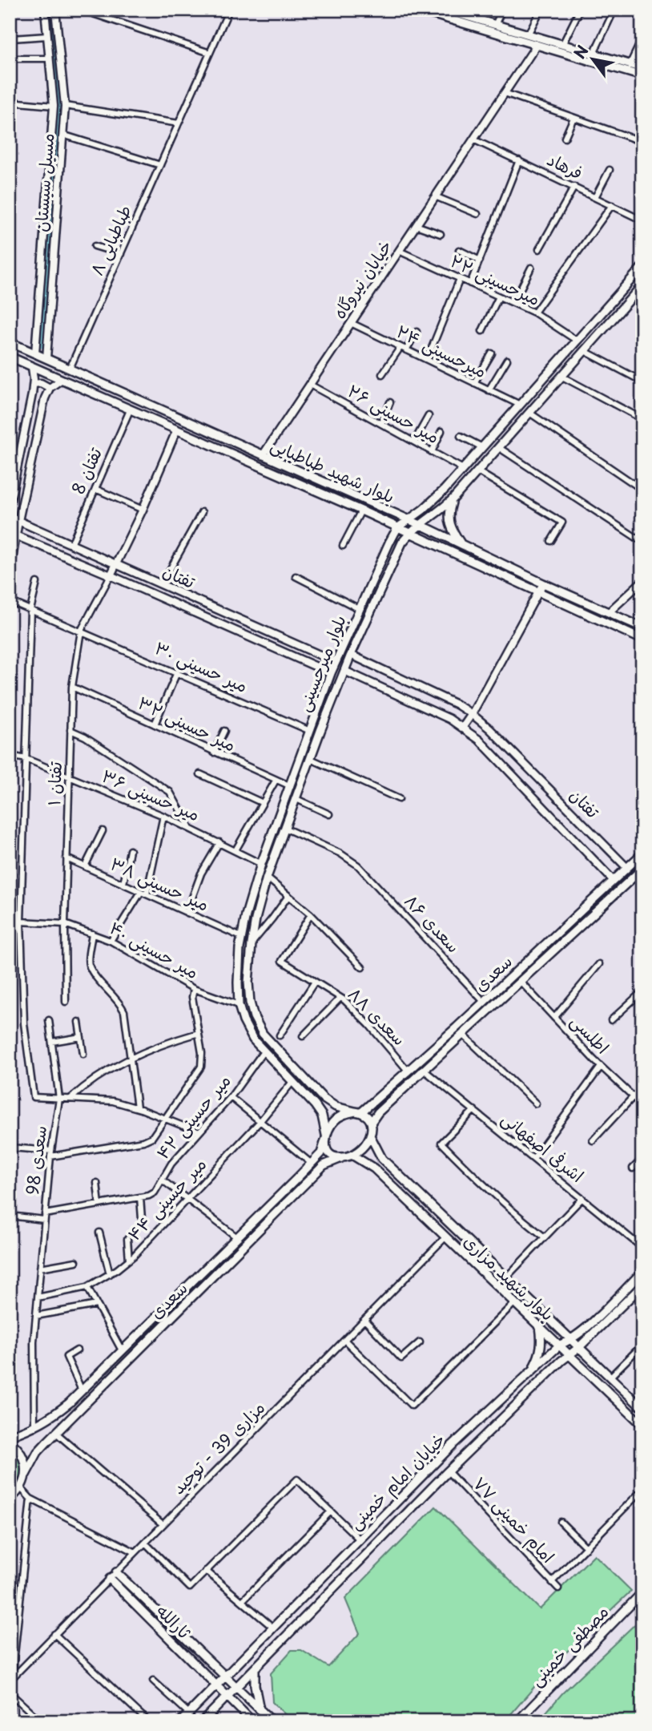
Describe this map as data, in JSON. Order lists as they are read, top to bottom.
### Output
{
  "streets": {
    "main road": [
      "بلوار شهید طباطبایی",
      "بلوار میرحسینی",
      "سعدی",
      "بلوار شهید مزاری",
      "خیابان امام خمینی",
      "ثارالله",
      "مصطفی خمینی"
    ],
    "street": [
      "فرهاد",
      "مسیل سیستان",
      "طباطبایی ۸",
      "خیابان نیروگاه",
      "میرحسینی ۲۲",
      "میرحسینی ۲۴",
      "میر حسینی ۲۶",
      "تفتان 8",
      "تفتان",
      "میر حسینی ۳۰",
      "میر حسینی ۳۲",
      "تفتان ۱",
      "میر حسینی ۳۶",
      "میر حسینی ۳۸",
      "سعدی ۸۶",
      "میر حسینی ۴۰",
      "سعدی ۸۸",
      "اطلسی",
      "میر حسینی ۴۲",
      "اشرفی اصفهانی",
      "سعدی 98",
      "میر حسینی ۴۴",
      "مزاری 39 - توحید",
      "امام خمینی ۷۷"
    ]
  },
  "crossings": [
    ["فرهاد", "خیابان نیروگاه"],
    ["مسیل سیستان", "بلوار شهید طباطبایی"],
    ["طباطبایی ۸", "بلوار شهید طباطبایی"],
    ["خیابان نیروگاه", "میرحسینی ۲۲"],
    ["خیابان نیروگاه", "میرحسینی ۲۴"],
    ["خیابان نیروگاه", "میر حسینی ۲۶"],
    ["خیابان نیروگاه", "بلوار شهید طباطبایی"],
    ["میرحسینی ۲۲", "بلوار میرحسینی"],
    ["میرحسینی ۲۴", "بلوار میرحسینی"],
    ["میر حسینی ۲۶", "بلوار میرحسینی"],
    ["تفتان 8", "بلوار شهید طباطبایی"],
    ["تفتان 8", "تفتان"],
    ["بلوار شهید طباطبایی", "بلوار میرحسینی"],
    ["تفتان", "بلوار میرحسینی"],
    ["تفتان", "تفتان ۱"],
    ["تفتان", "سعدی"],
    ["بلوار میرحسینی", "میر حسینی ۳۰"],
    ["بلوار میرحسینی", "میر حسینی ۳۲"],
    ["بلوار میرحسینی", "میر حسینی ۳۶"],
    ["بلوار میرحسینی", "میر حسینی ۳۸"],
    ["بلوار میرحسینی", "سعدی ۸۶"],
    ["بلوار میرحسینی", "میر حسینی ۴۰"],
    ["بلوار میرحسینی", "سعدی"],
    ["بلوار میرحسینی", "میر حسینی ۴۲"],
    ["بلوار میرحسینی", "میر حسینی ۴۴"],
    ["بلوار میرحسینی", "بلوار شهید مزاری"],
    ["میر حسینی ۳۰", "تفتان ۱"],
    ["میر حسینی ۳۲", "تفتان ۱"],
    ["تفتان ۱", "میر حسینی ۳۶"],
    ["تفتان ۱", "میر حسینی ۳۸"],
    ["تفتان ۱", "میر حسینی ۴۰"],
    ["سعدی ۸۶", "سعدی"],
    ["سعدی", "سعدی ۸۸"],
    ["سعدی", "اطلسی"],
    ["سعدی", "اشرفی اصفهانی"],
    ["سعدی", "سعدی 98"],
    ["سعدی", "بلوار شهید مزاری"],
    ["میر حسینی ۴۲", "سعدی 98"],
    ["سعدی 98", "میر حسینی ۴۴"],
    ["بلوار شهید مزاری", "مزاری 39 - توحید"],
    ["بلوار شهید مزاری", "خیابان امام خمینی"],
    ["مزاری 39 - توحید", "ثارالله"],
    ["خیابان امام خمینی", "امام خمینی ۷۷"],
    ["خیابان امام خمینی", "ثارالله"]
  ],
  "north": "top left"
}
